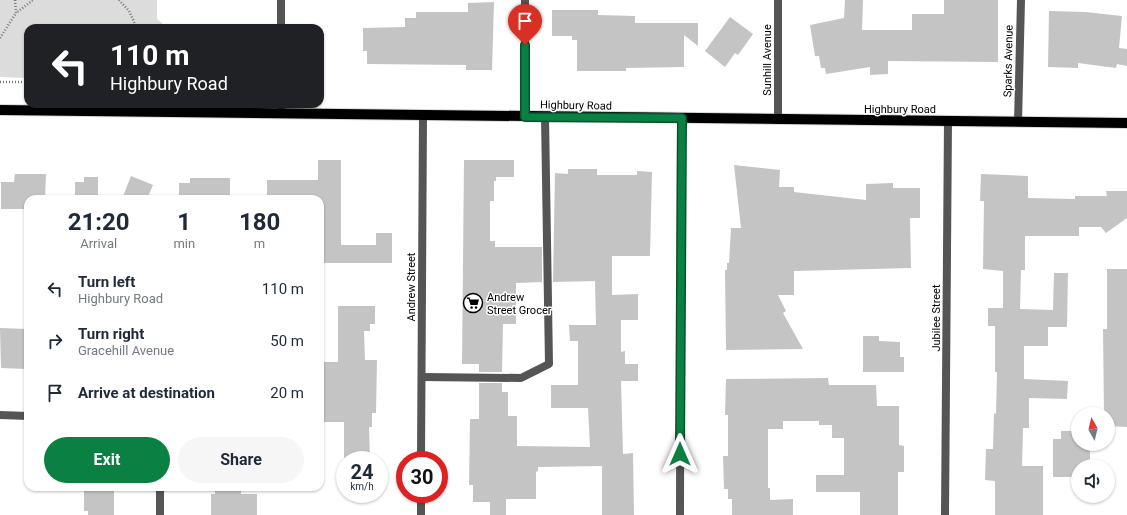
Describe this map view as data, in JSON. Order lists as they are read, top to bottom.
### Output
{
  "streets": {
    "main road": ["Highbury Road"],
    "street": [
      "Sunhill Avenue",
      "Sparks Avenue",
      "Andrew Street",
      "Jubilee Street"
    ]
  },
  "crossings": [
    ["Sunhill Avenue", "Highbury Road"],
    ["Sparks Avenue", "Highbury Road"],
    ["Highbury Road", "Andrew Street"],
    ["Highbury Road", "Jubilee Street"]
  ],
  "places": {
    "supermarket": ["Andrew Street Grocer"]
  },
  "north": "top",
  "page": {
    "turn": ["110 m", "Highbury Road"],
    "eta": [
      "21:20",
      "Arrival",
      "1",
      "min",
      "180",
      "m"
    ],
    "list": [
      {
        "name": "Turn left",
        "note": "Highbury Road",
        "value": "110 m"
      },
      {
        "name": "Turn right",
        "note": "Gracehill Avenue",
        "value": "50 m"
      },
      {
        "name": "Arrive at destination",
        "value": "20 m"
      }
    ],
    "buttons": ["Exit", "Share"],
    "speed": "24 km/h",
    "limit": "30"
  }
}
